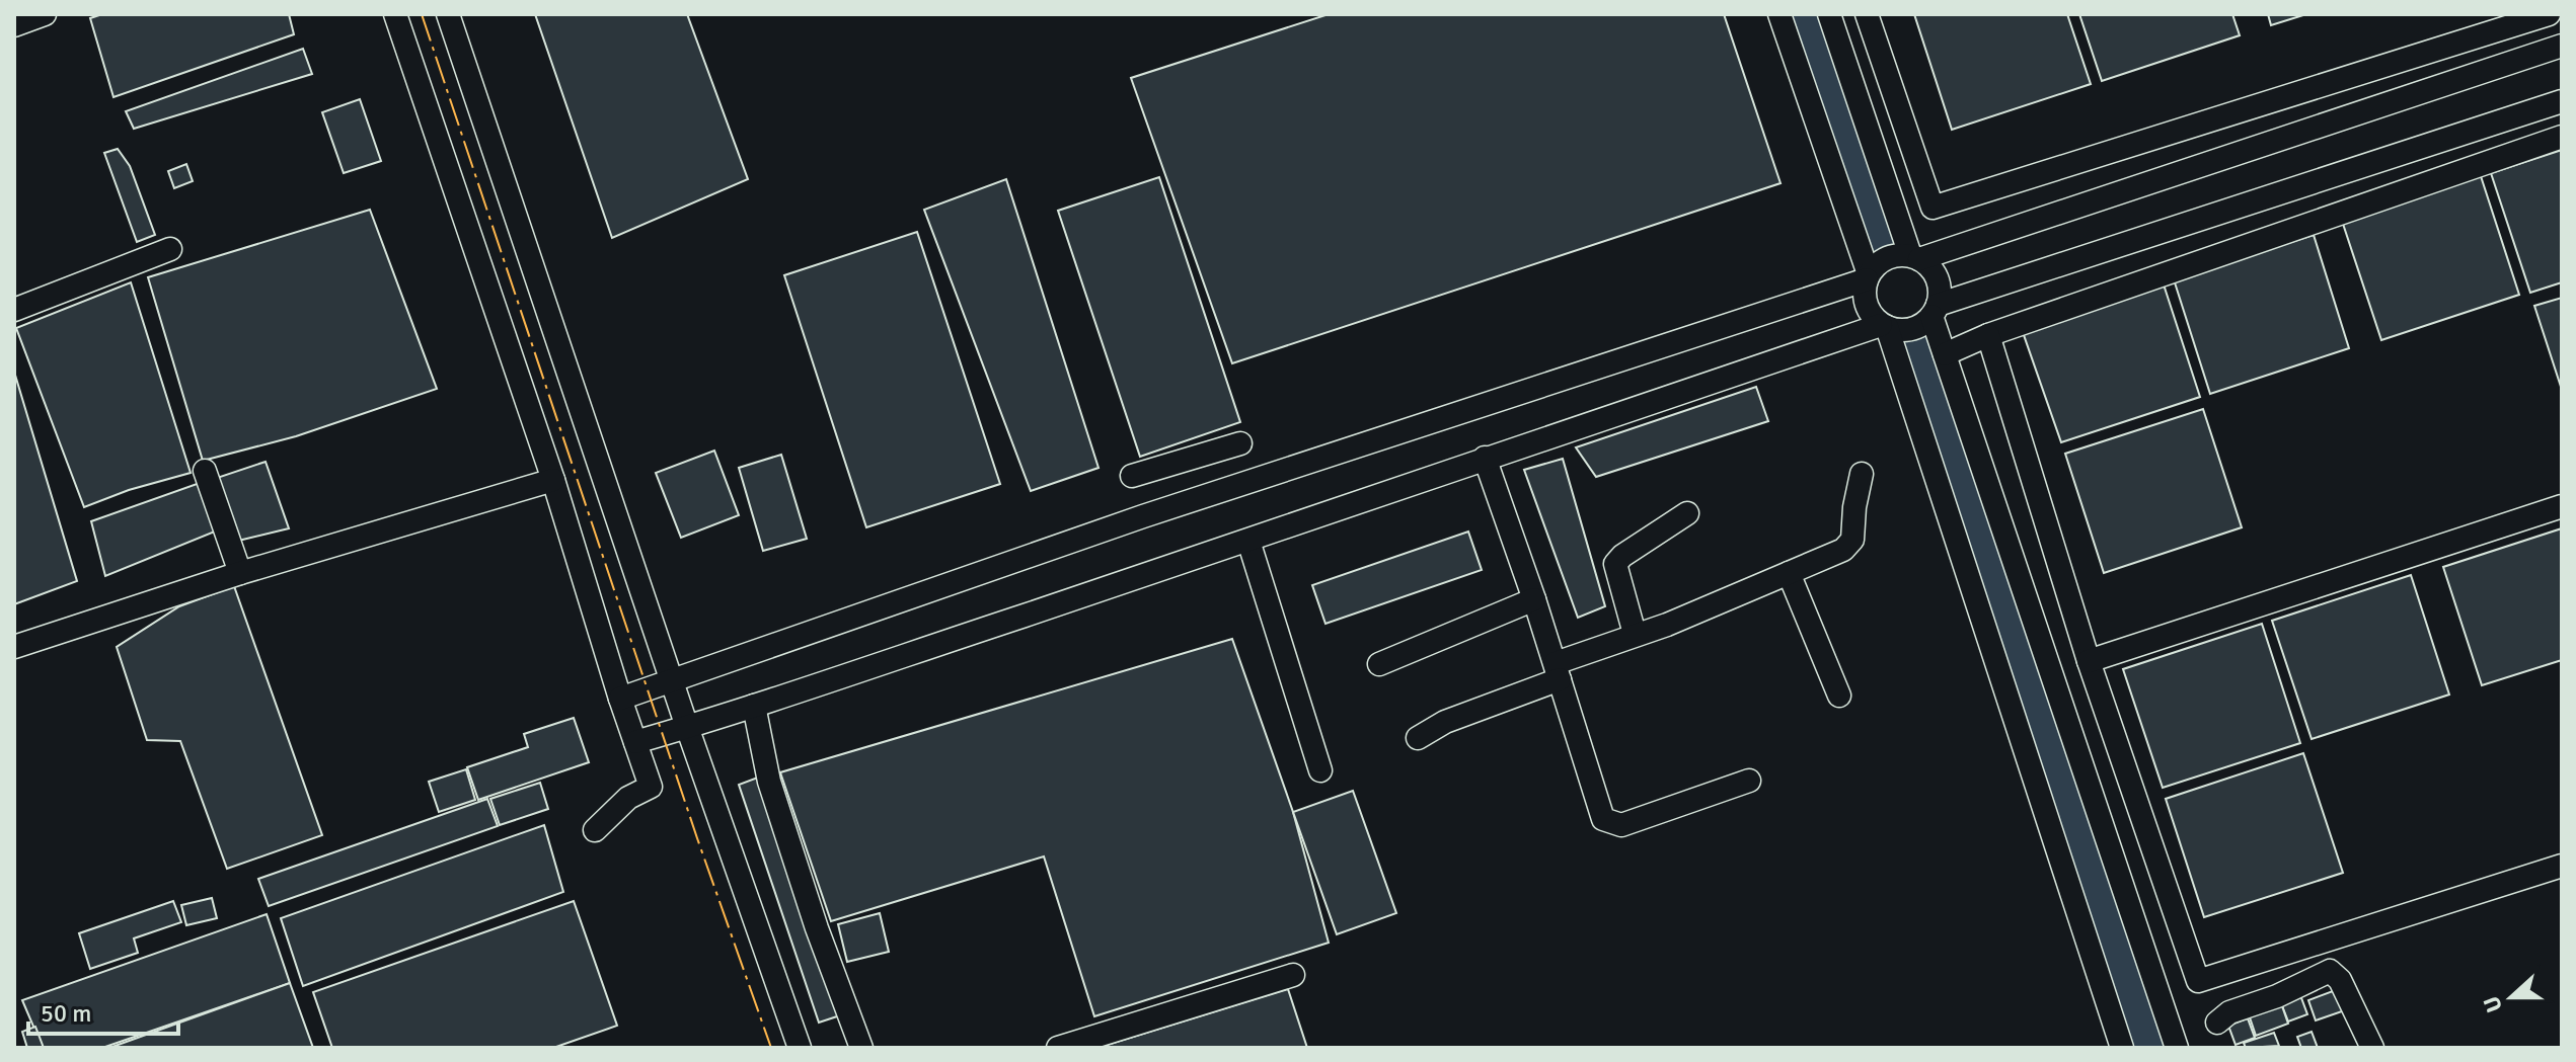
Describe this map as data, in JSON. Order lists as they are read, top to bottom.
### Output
{
  "scale_bar": "50 m",
  "north": "left"
}
